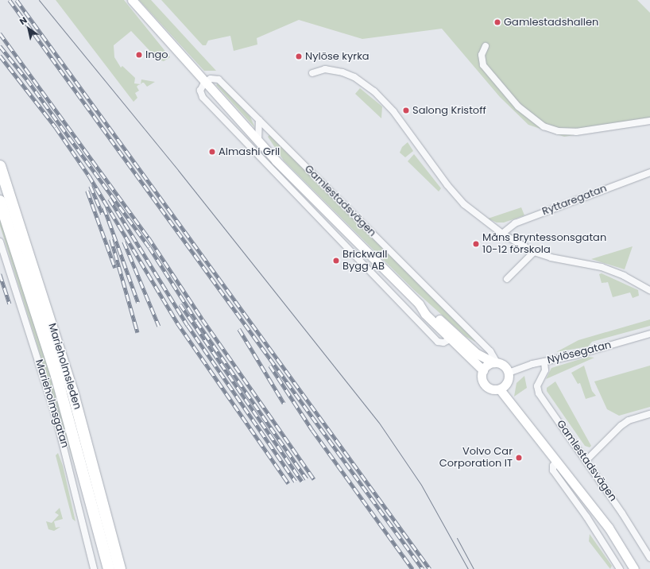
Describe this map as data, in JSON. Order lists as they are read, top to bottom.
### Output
{
  "streets": {
    "highway": ["Marieholmsleden"],
    "street": [
      "Ryttaregatan",
      "Gamlestadsvägen",
      "Nylösegatan",
      "Marieholmsgatan"
    ]
  },
  "crossings": [
    ["Gamlestadsvägen", "Nylösegatan"]
  ],
  "places": [
    "Gamlestadshallen",
    "Ingo",
    "Nylöse kyrka",
    "Salong Kristoff",
    "Almashi Gril",
    "Måns Bryntessonsgatan 10-12 förskola",
    "Brickwall Bygg AB",
    "Volvo Car Corporation IT"
  ],
  "north": "top left"
}
